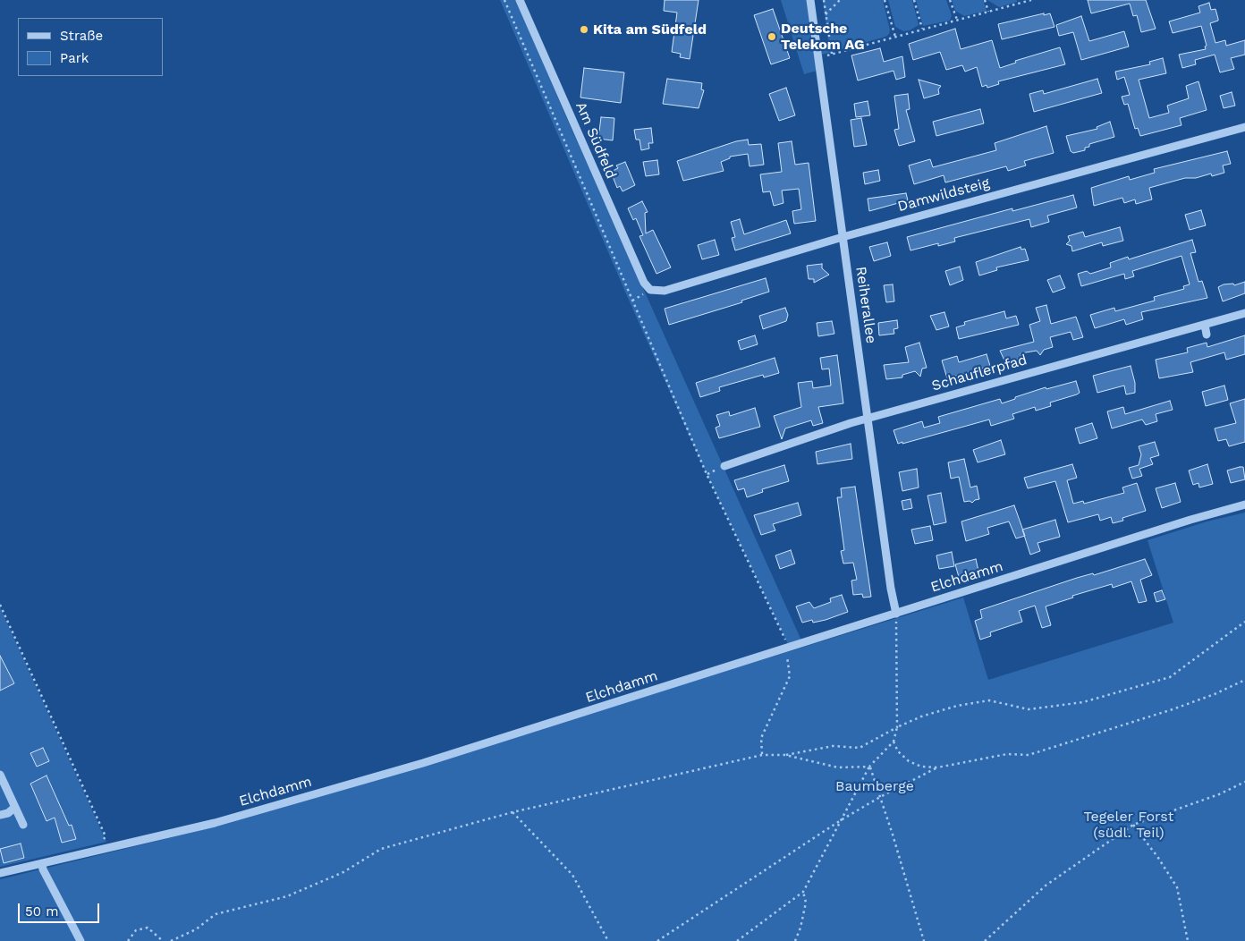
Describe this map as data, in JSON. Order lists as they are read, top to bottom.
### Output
{
  "streets": {
    "street": [
      "Am Südfeld",
      "Damwildsteig",
      "Reiherallee",
      "Schauflerpfad",
      "Elchdamm"
    ]
  },
  "crossings": [
    ["Am Südfeld", "Damwildsteig"],
    ["Damwildsteig", "Reiherallee"],
    ["Reiherallee", "Schauflerpfad"],
    ["Reiherallee", "Elchdamm"]
  ],
  "parks": ["Baumberge", "Tegeler Forst (südl. Teil)"],
  "places": ["Kita am Südfeld", "Deutsche Telekom AG"],
  "legend": ["Straße", "Park"],
  "scale_bar": "50 m"
}
